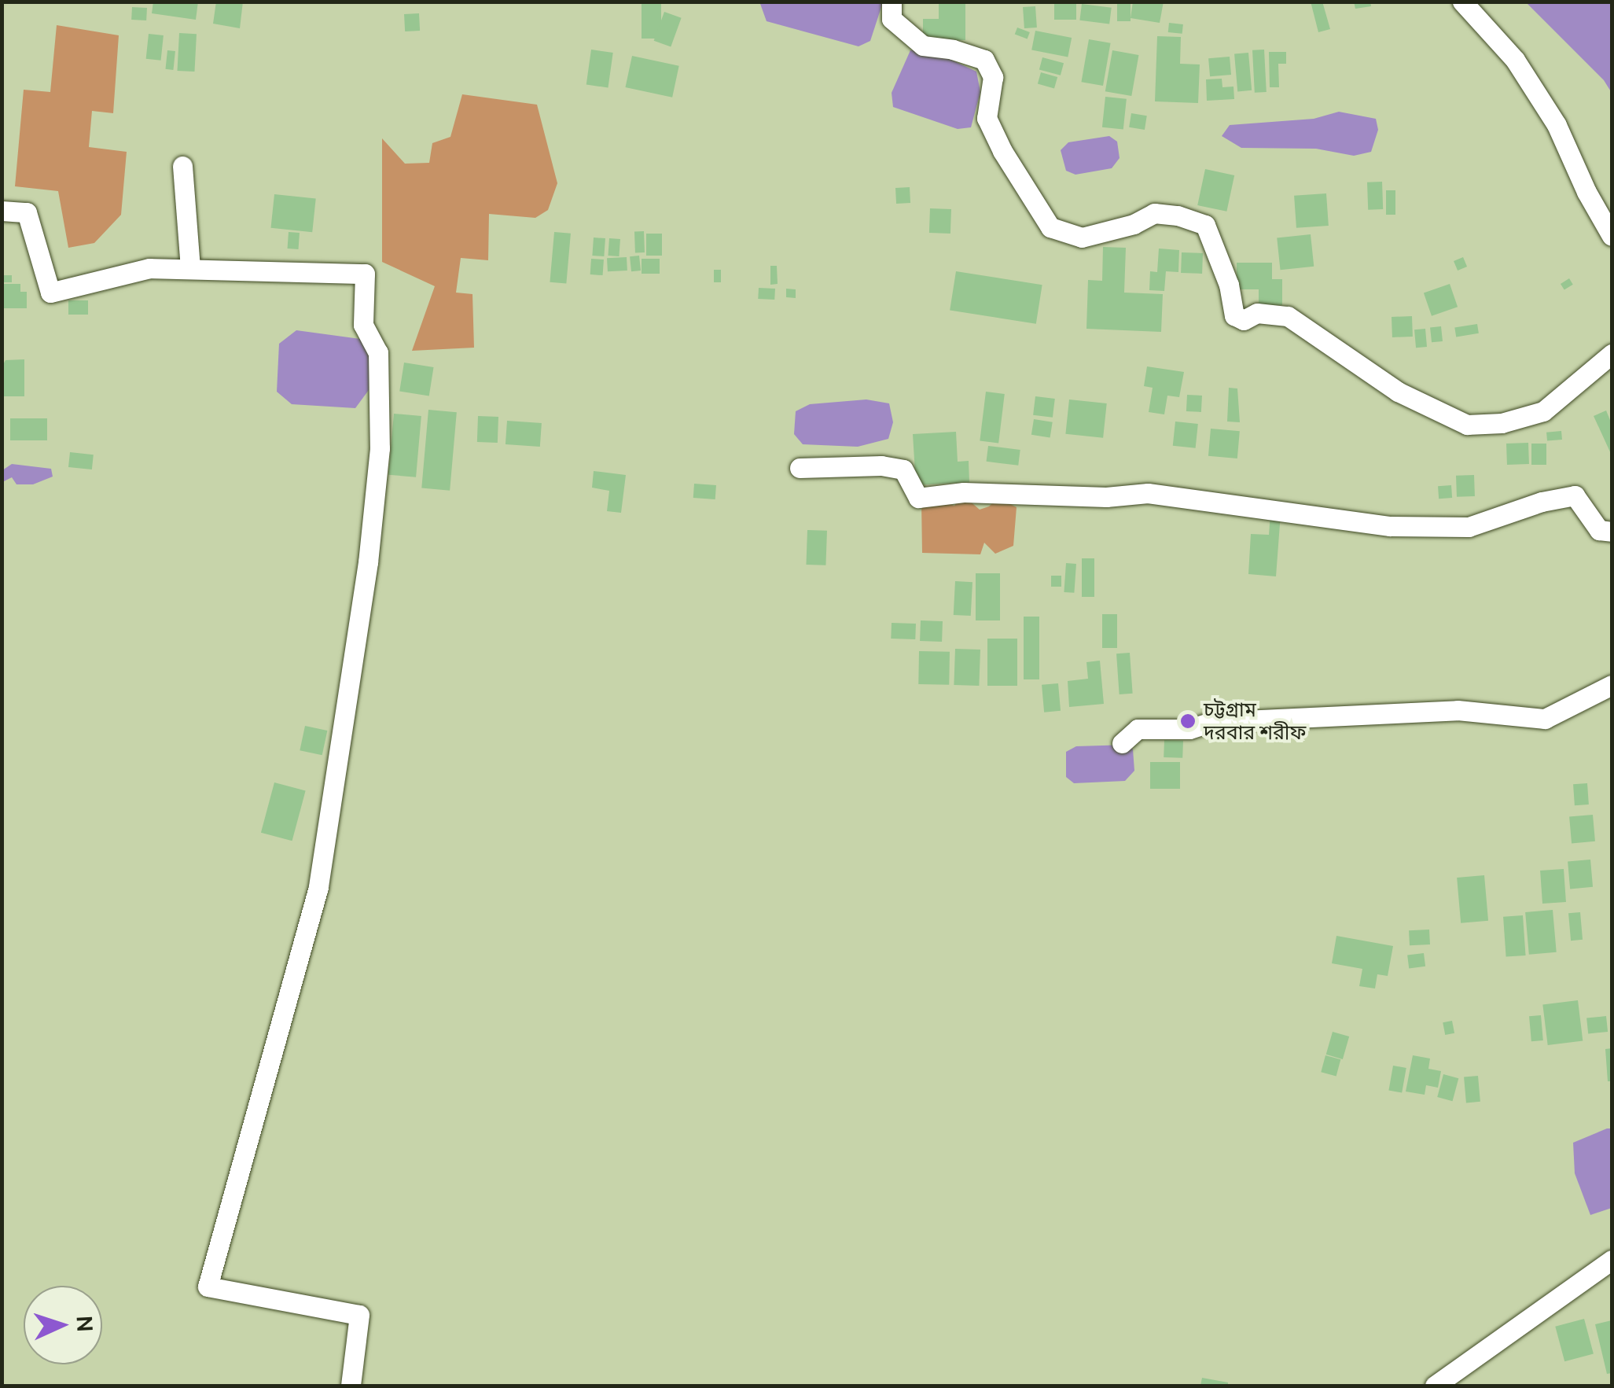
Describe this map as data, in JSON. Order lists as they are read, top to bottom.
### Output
{
  "places": ["চট্টগ্রাম দরবার শরীফ"],
  "north": "right"
}
